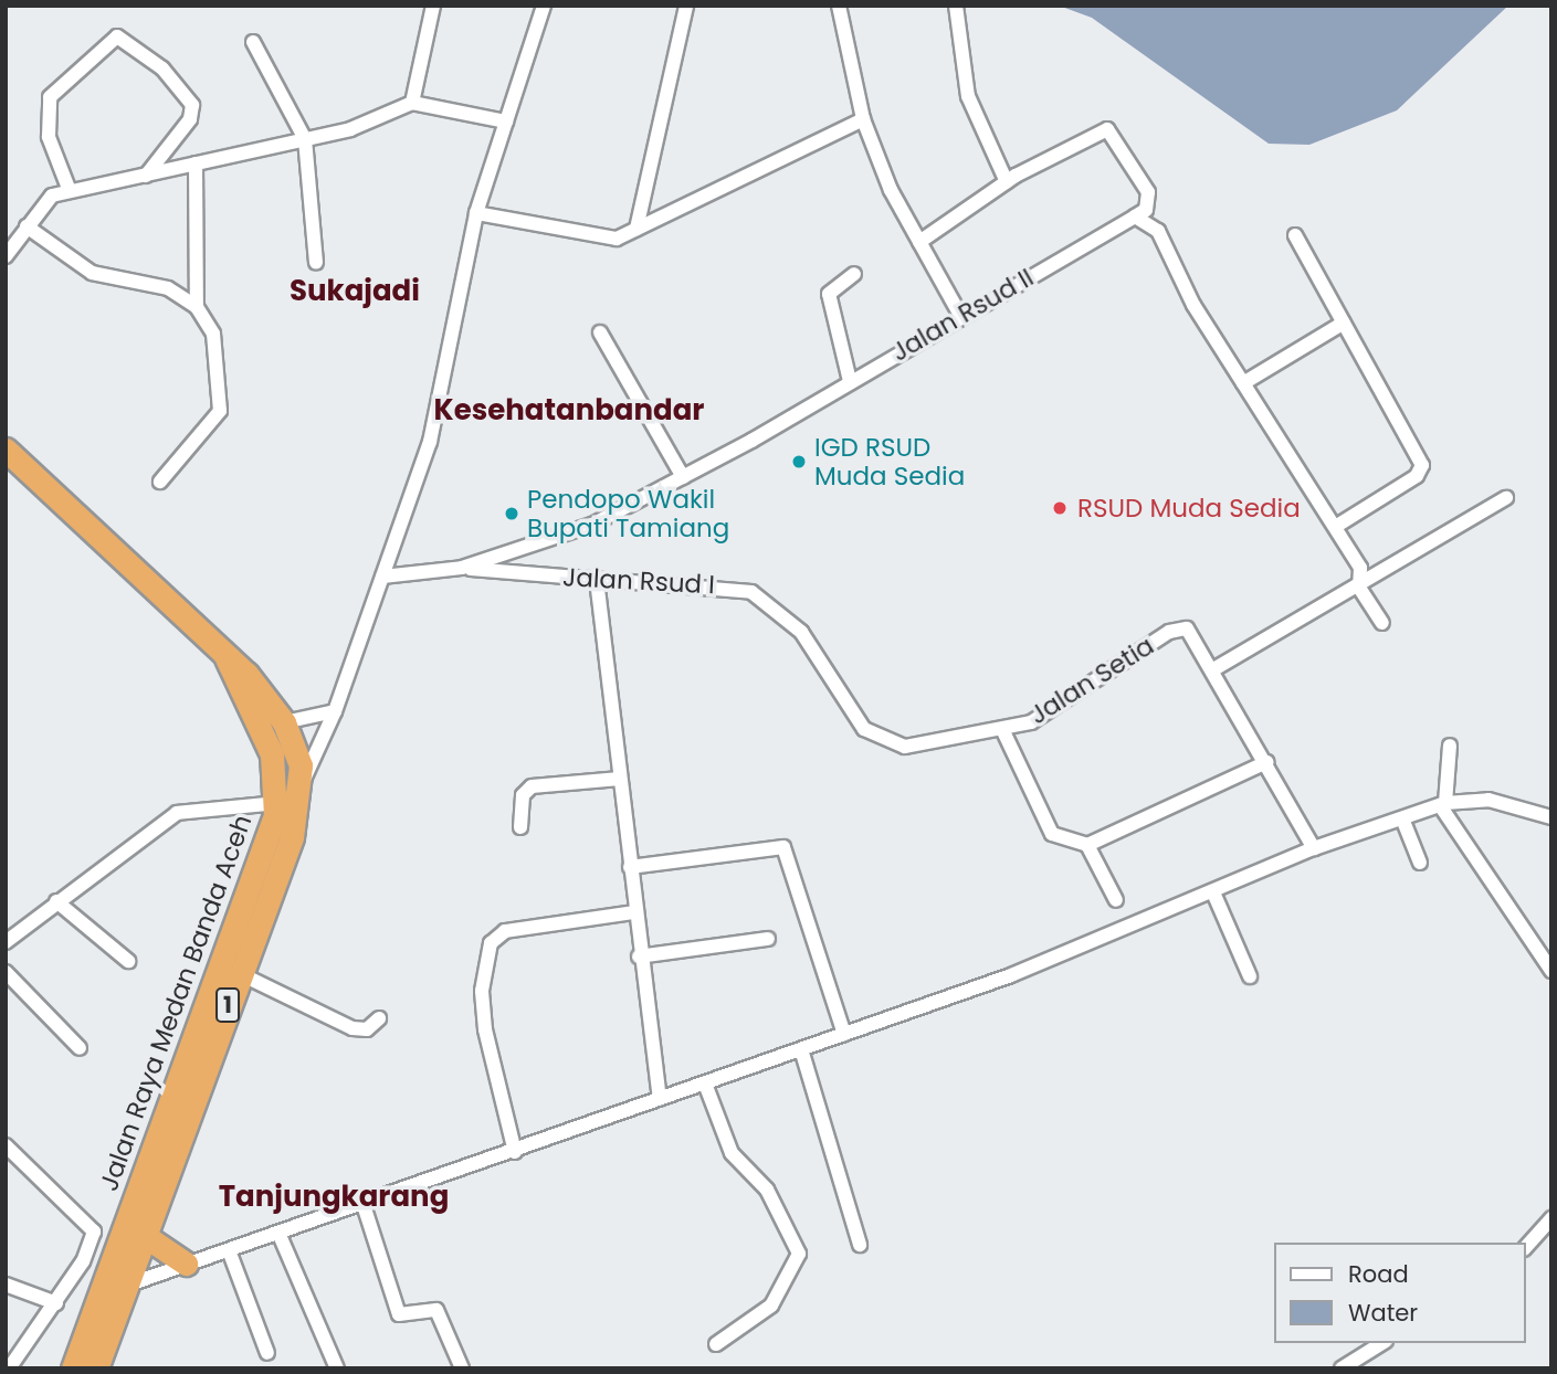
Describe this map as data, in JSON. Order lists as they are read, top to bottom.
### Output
{
  "streets": {
    "highway": ["Jalan Raya Medan Banda Aceh", "1"],
    "street": ["Jalan Rsud II", "Jalan Rsud I", "Jalan Setia"]
  },
  "crossings": [
    ["Jalan Rsud II", "Jalan Rsud I"],
    ["Jalan Rsud I", "Jalan Setia"]
  ],
  "districts": ["Sukajadi", "Kesehatanbandar", "Tanjungkarang"],
  "places": ["IGD RSUD Muda Sedia", "RSUD Muda Sedia", "Pendopo Wakil Bupati Tamiang"],
  "legend": ["Road", "Water"]
}
